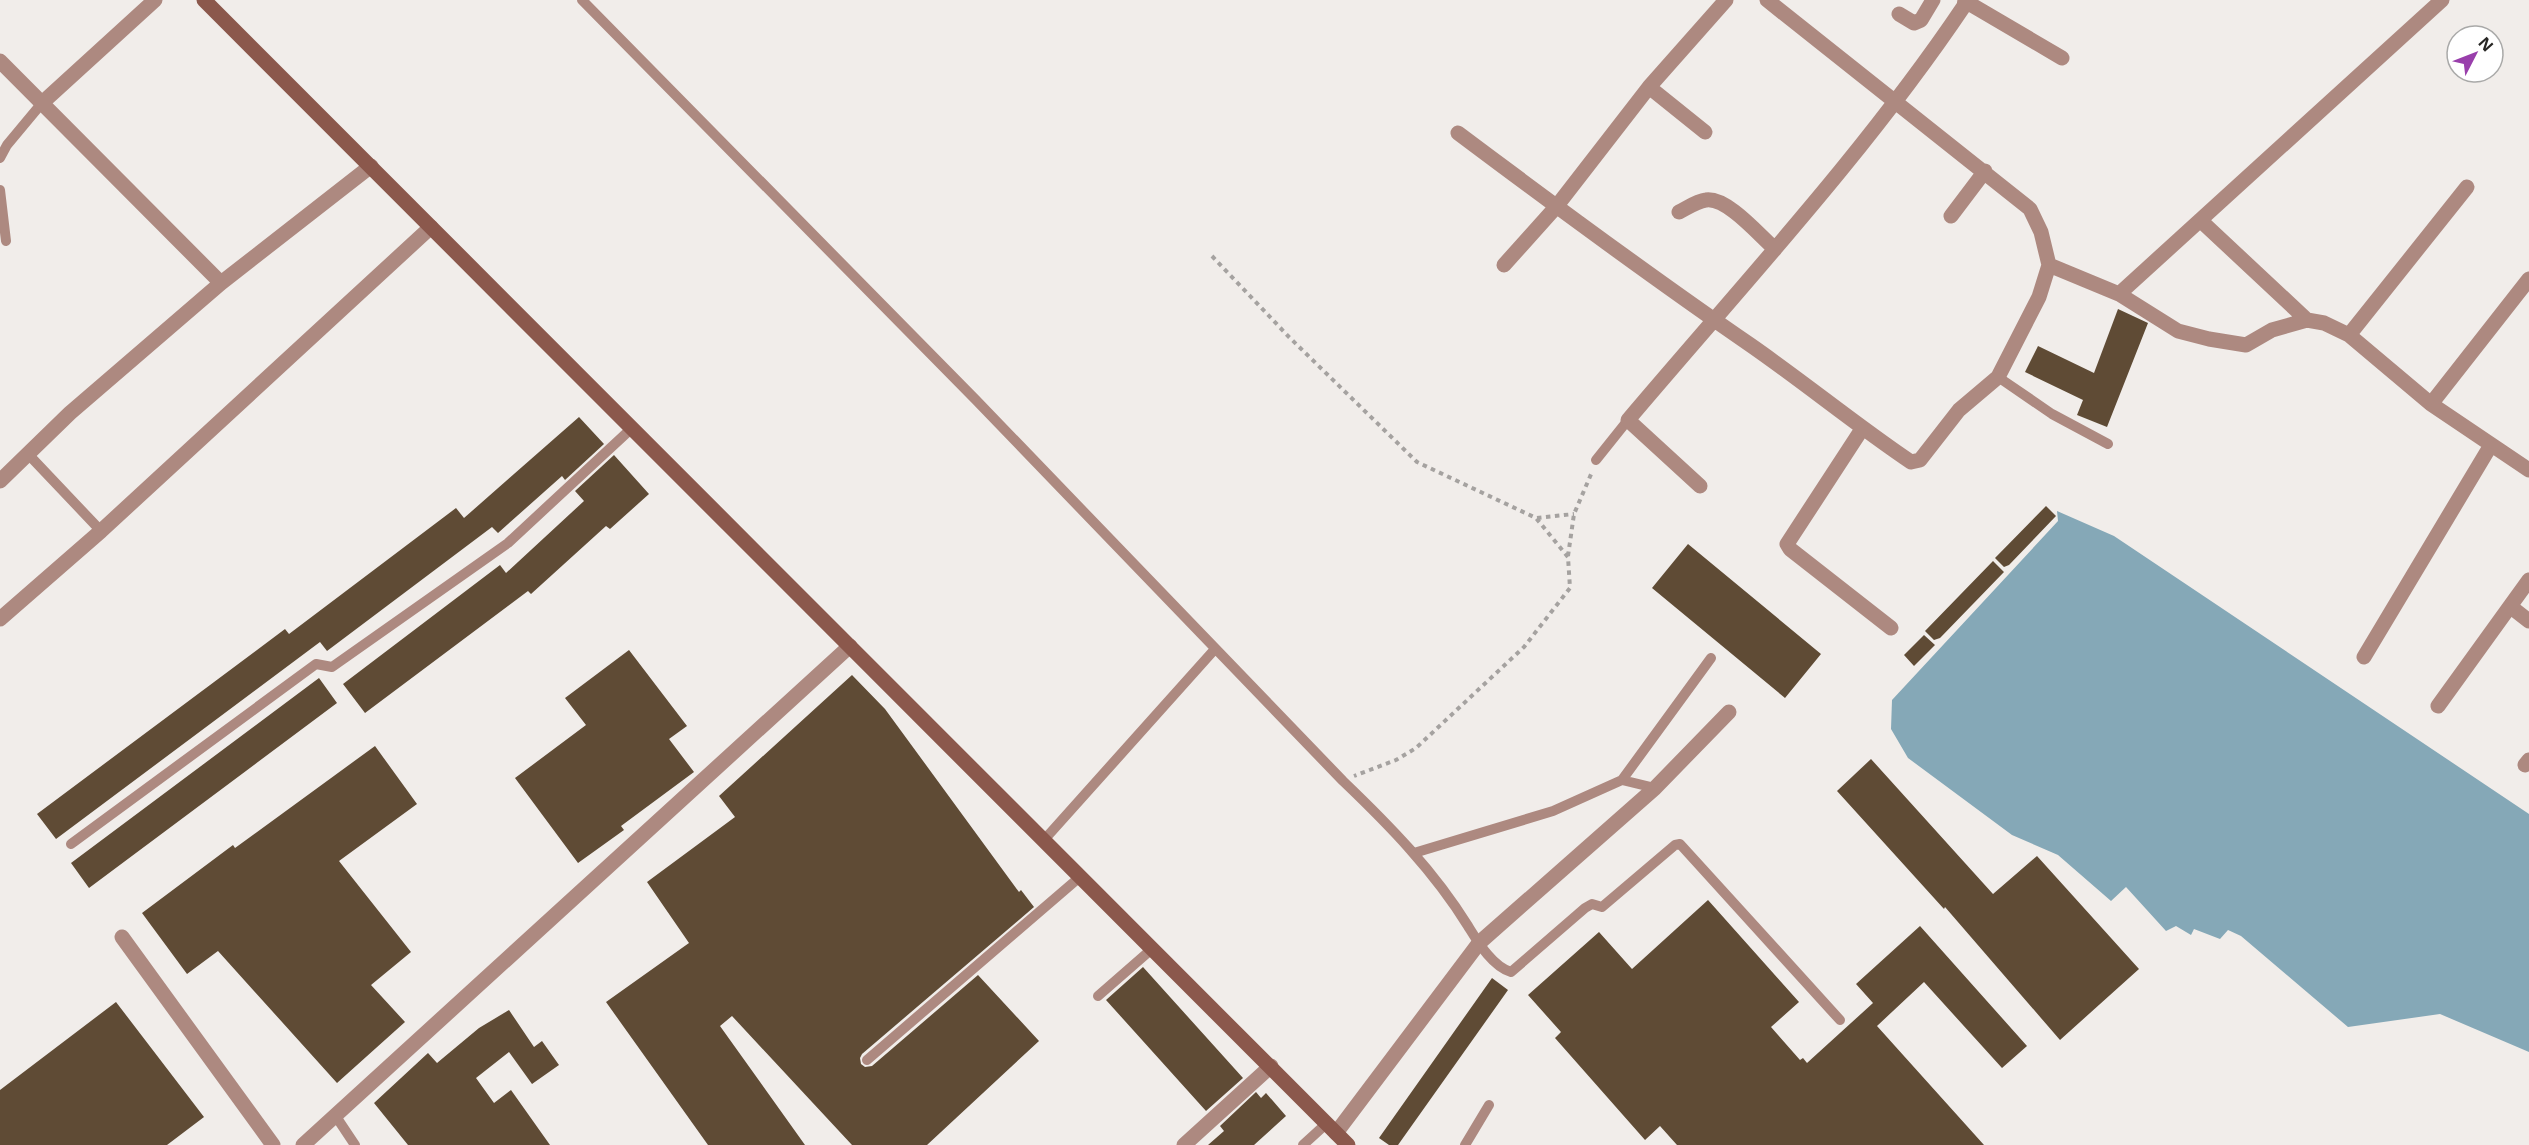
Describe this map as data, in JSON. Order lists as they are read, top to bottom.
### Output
{
  "north": "top right"
}
